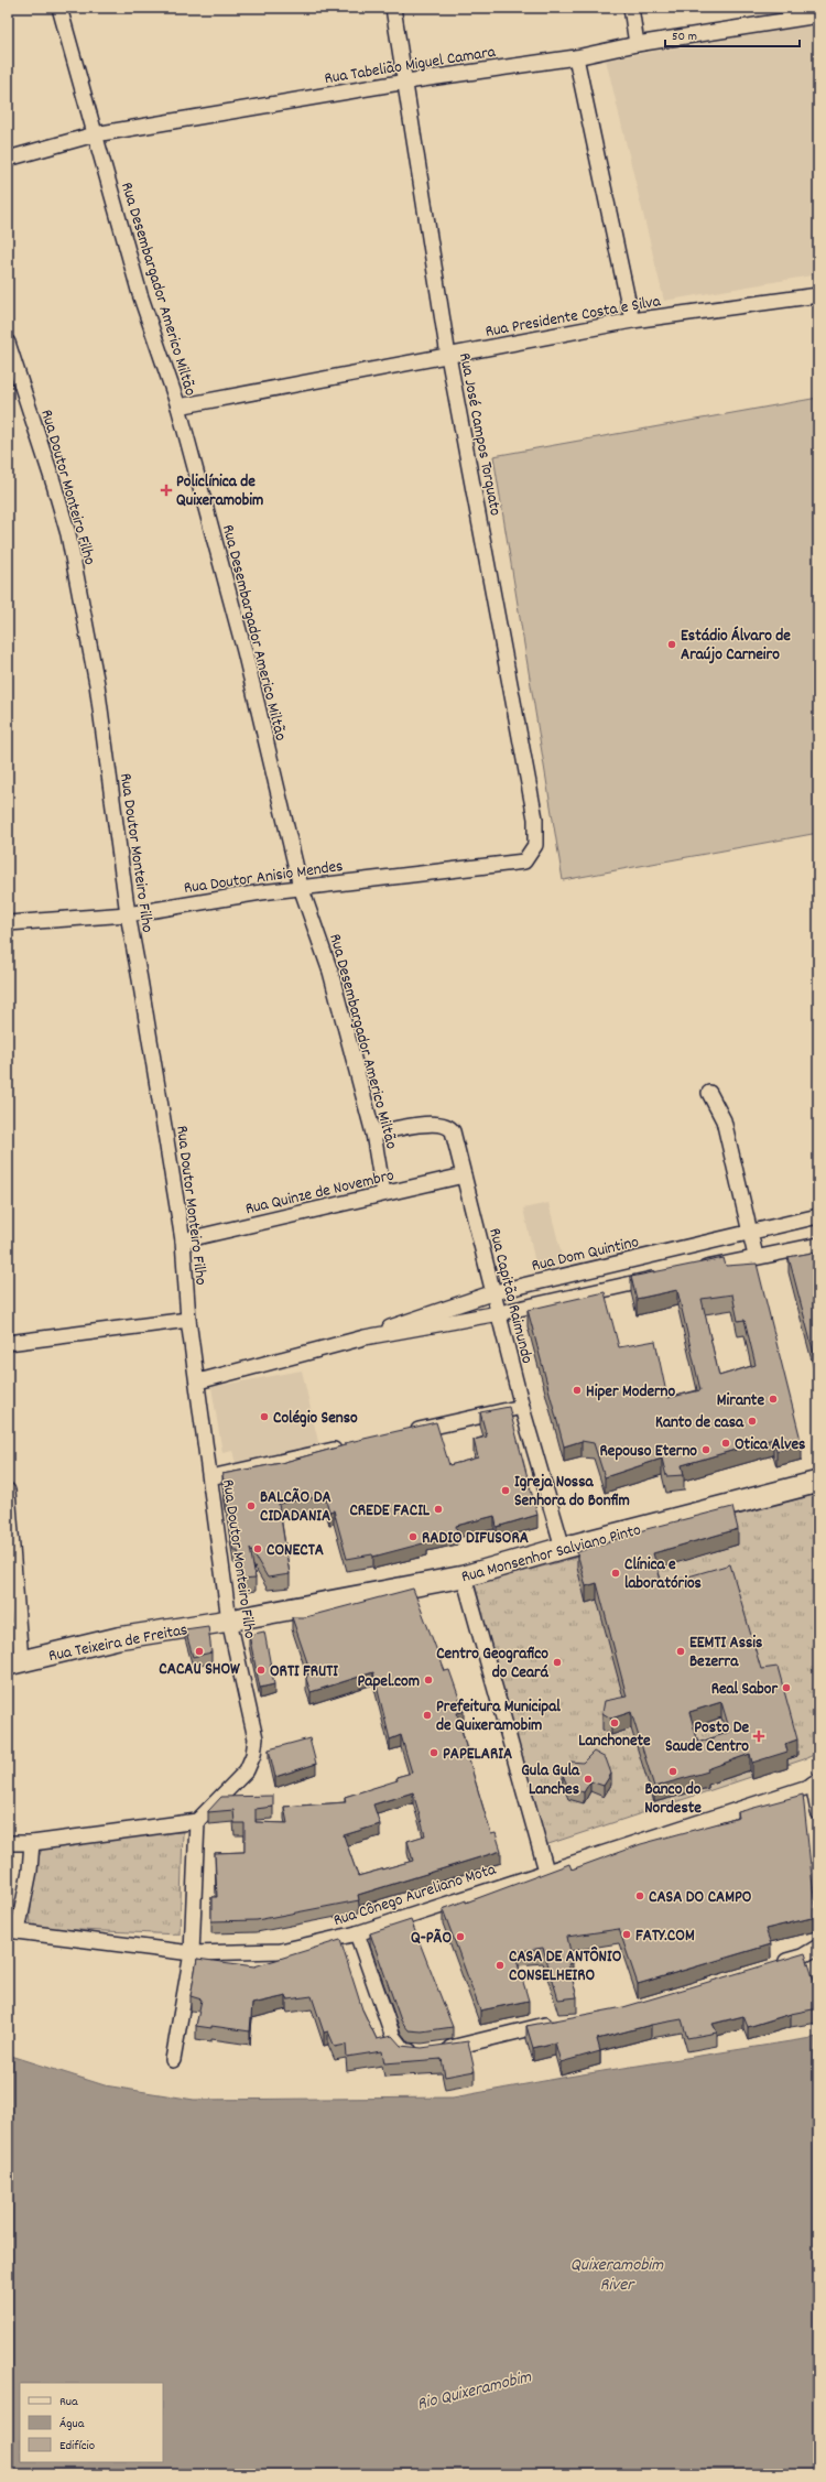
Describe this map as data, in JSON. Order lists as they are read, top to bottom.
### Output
{
  "streets": {
    "street": [
      "Rua Tabelião Miguel Camara",
      "Rua Desembargador Americo Miltão",
      "Rua Presidente Costa e Silva",
      "Rua José Campos Torquato",
      "Rua Doutor Monteiro Filho",
      "Rua Doutor Anisio Mendes",
      "Rua Quinze de Novembro",
      "Rua Dom Quintino",
      "Rua Capitão Raimundo",
      "Rua Monsenhor Salviano Pinto",
      "Rua Teixeira de Freitas",
      "Rua Cônego Aureliano Mota"
    ]
  },
  "crossings": [
    ["Rua Tabelião Miguel Camara", "Rua Desembargador Americo Miltão"],
    ["Rua Tabelião Miguel Camara", "Rua José Campos Torquato"],
    ["Rua Desembargador Americo Miltão", "Rua Presidente Costa e Silva"],
    ["Rua Desembargador Americo Miltão", "Rua Doutor Anisio Mendes"],
    ["Rua Desembargador Americo Miltão", "Rua Quinze de Novembro"],
    ["Rua Desembargador Americo Miltão", "Rua Capitão Raimundo"],
    ["Rua Presidente Costa e Silva", "Rua José Campos Torquato"],
    ["Rua José Campos Torquato", "Rua Doutor Anisio Mendes"],
    ["Rua Doutor Monteiro Filho", "Rua Doutor Anisio Mendes"],
    ["Rua Doutor Monteiro Filho", "Rua Quinze de Novembro"],
    ["Rua Doutor Monteiro Filho", "Rua Dom Quintino"],
    ["Rua Doutor Monteiro Filho", "Rua Monsenhor Salviano Pinto"],
    ["Rua Doutor Monteiro Filho", "Rua Teixeira de Freitas"],
    ["Rua Quinze de Novembro", "Rua Capitão Raimundo"],
    ["Rua Dom Quintino", "Rua Capitão Raimundo"],
    ["Rua Capitão Raimundo", "Rua Monsenhor Salviano Pinto"],
    ["Rua Monsenhor Salviano Pinto", "Rua Teixeira de Freitas"]
  ],
  "water": ["Quixeramobim River", "Rio Quixeramobim"],
  "places": {
    "health": ["Policlínica de Quixeramobim", "Posto De Saude Centro"],
    "other": [
      "Estádio Álvaro de Araújo Carneiro",
      "Hiper Moderno",
      "Mirante",
      "Colégio Senso",
      "Kanto de casa",
      "Otica Alves",
      "Repouso Eterno",
      "Igreja Nossa Senhora do Bonfim",
      "BALCÃO DA CIDADANIA",
      "CREDE FACIL",
      "RADIO DIFUSORA",
      "CONECTA",
      "Clínica e laboratórios",
      "CACAU SHOW",
      "EEMTI Assis Bezerra",
      "Centro Geografico do Ceará",
      "ORTI FRUTI",
      "Papel.com",
      "Real Sabor",
      "Prefeitura Municipal de Quixeramobim",
      "Lanchonete",
      "PAPELARIA",
      "Banco do Nordeste",
      "Gula Gula Lanches",
      "CASA DO CAMPO",
      "FATY.COM",
      "Q-PÃO",
      "CASA DE ANTÔNIO CONSELHEIRO"
    ]
  },
  "legend": ["Rua", "Água", "Edifício"],
  "scale_bar": "50 m"
}
